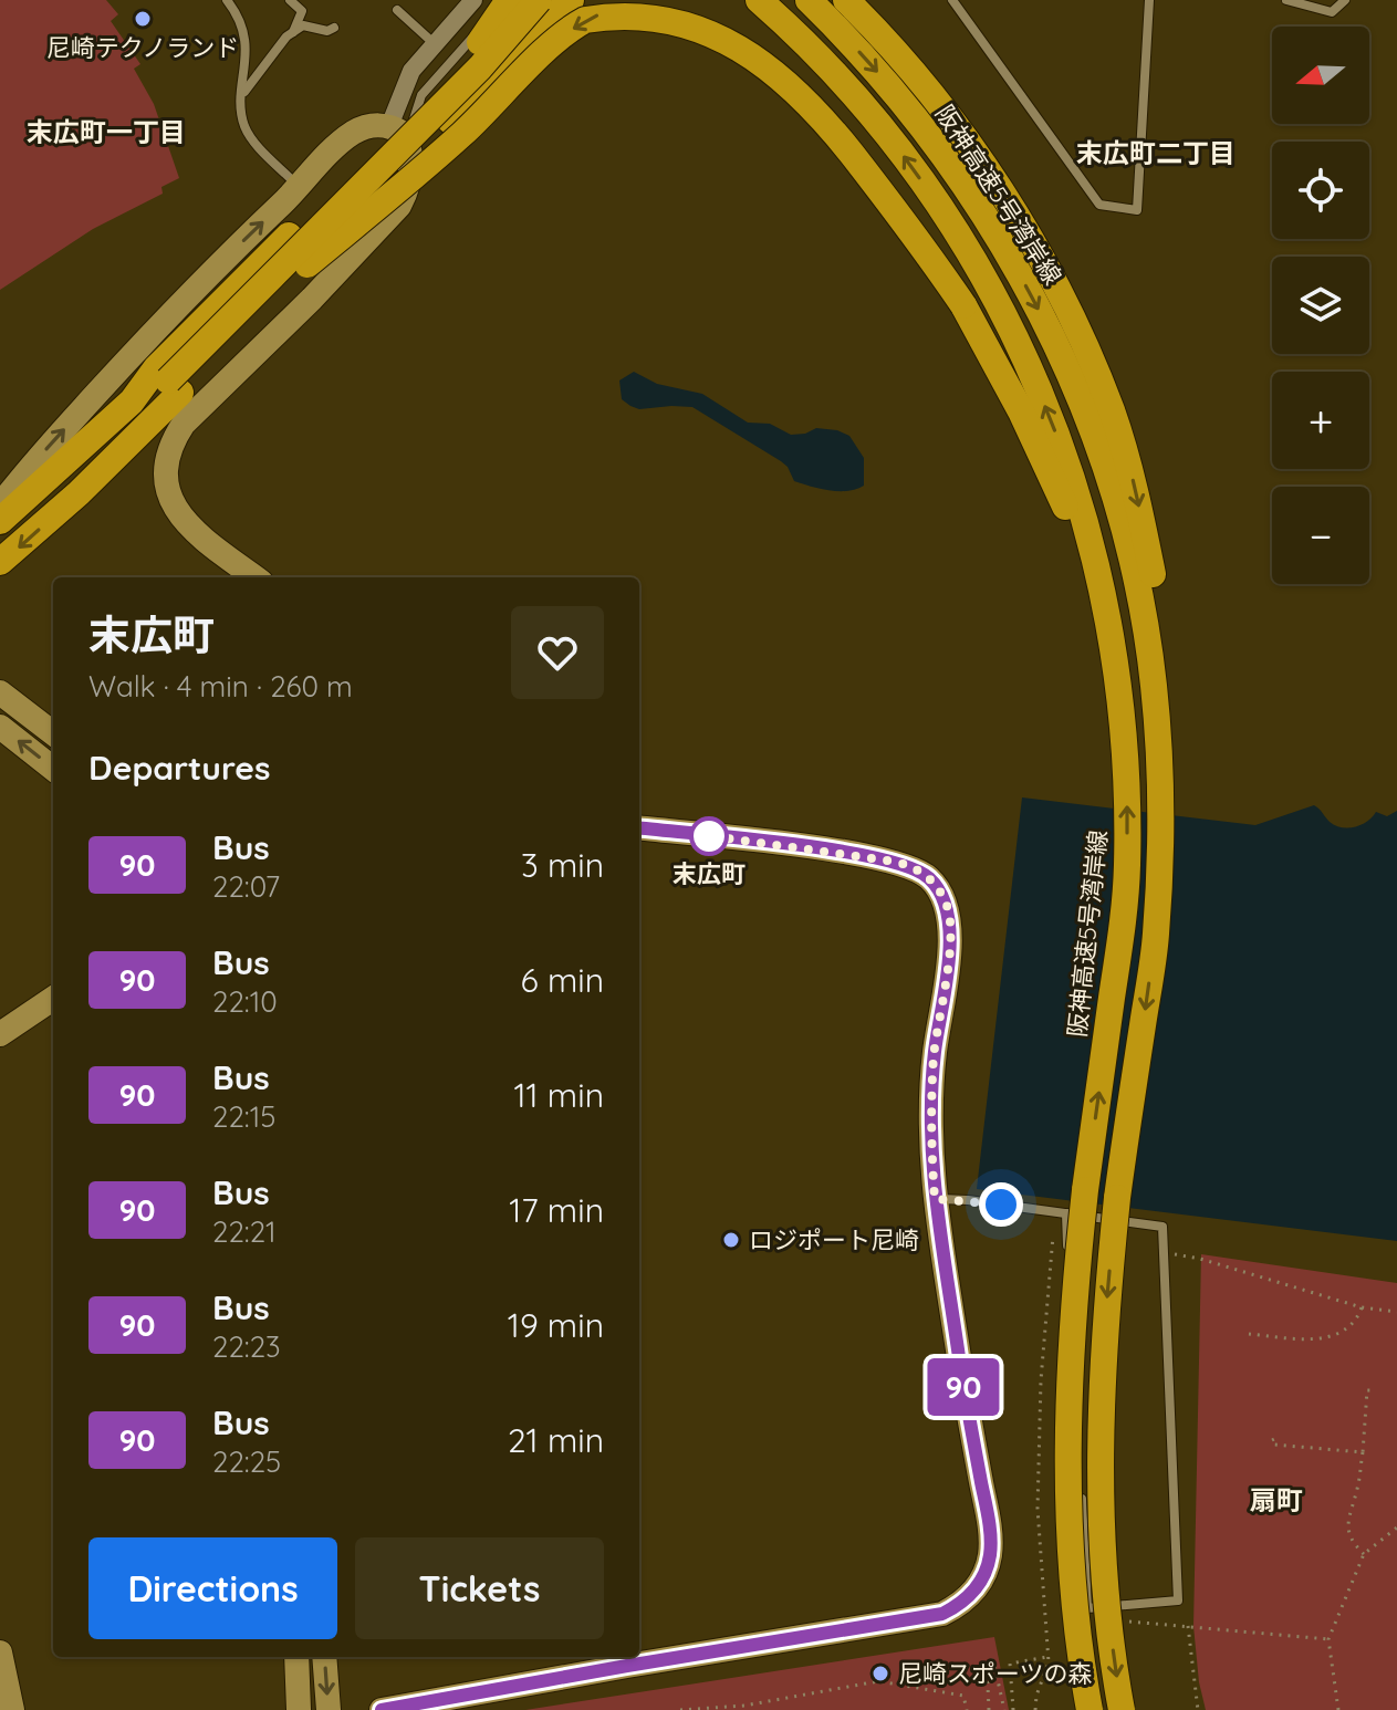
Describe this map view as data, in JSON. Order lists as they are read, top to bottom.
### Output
{
  "streets": {
    "highway": ["阪神高速5号湾岸線"]
  },
  "districts": ["末広町一丁目", "末広町二丁目", "扇町"],
  "places": [
    "尼崎テクノランド",
    "末広町",
    "ロジポート尼崎",
    "尼崎スポーツの森"
  ],
  "lines": ["bus line 90"],
  "north": "left",
  "page": {
    "on_map": "90",
    "map_buttons": ["+", "−"],
    "heading": [
      ["末広町", "Walk · 4 min · 260 m"],
      "Departures"
    ],
    "list": [
      {
        "mark": "90",
        "name": "Bus",
        "note": "22:07",
        "value": "3 min"
      },
      {
        "mark": "90",
        "name": "Bus",
        "note": "22:10",
        "value": "6 min"
      },
      {
        "mark": "90",
        "name": "Bus",
        "note": "22:15",
        "value": "11 min"
      },
      {
        "mark": "90",
        "name": "Bus",
        "note": "22:21",
        "value": "17 min"
      },
      {
        "mark": "90",
        "name": "Bus",
        "note": "22:23",
        "value": "19 min"
      },
      {
        "mark": "90",
        "name": "Bus",
        "note": "22:25",
        "value": "21 min"
      }
    ],
    "buttons": ["Directions", "Tickets"]
  }
}
